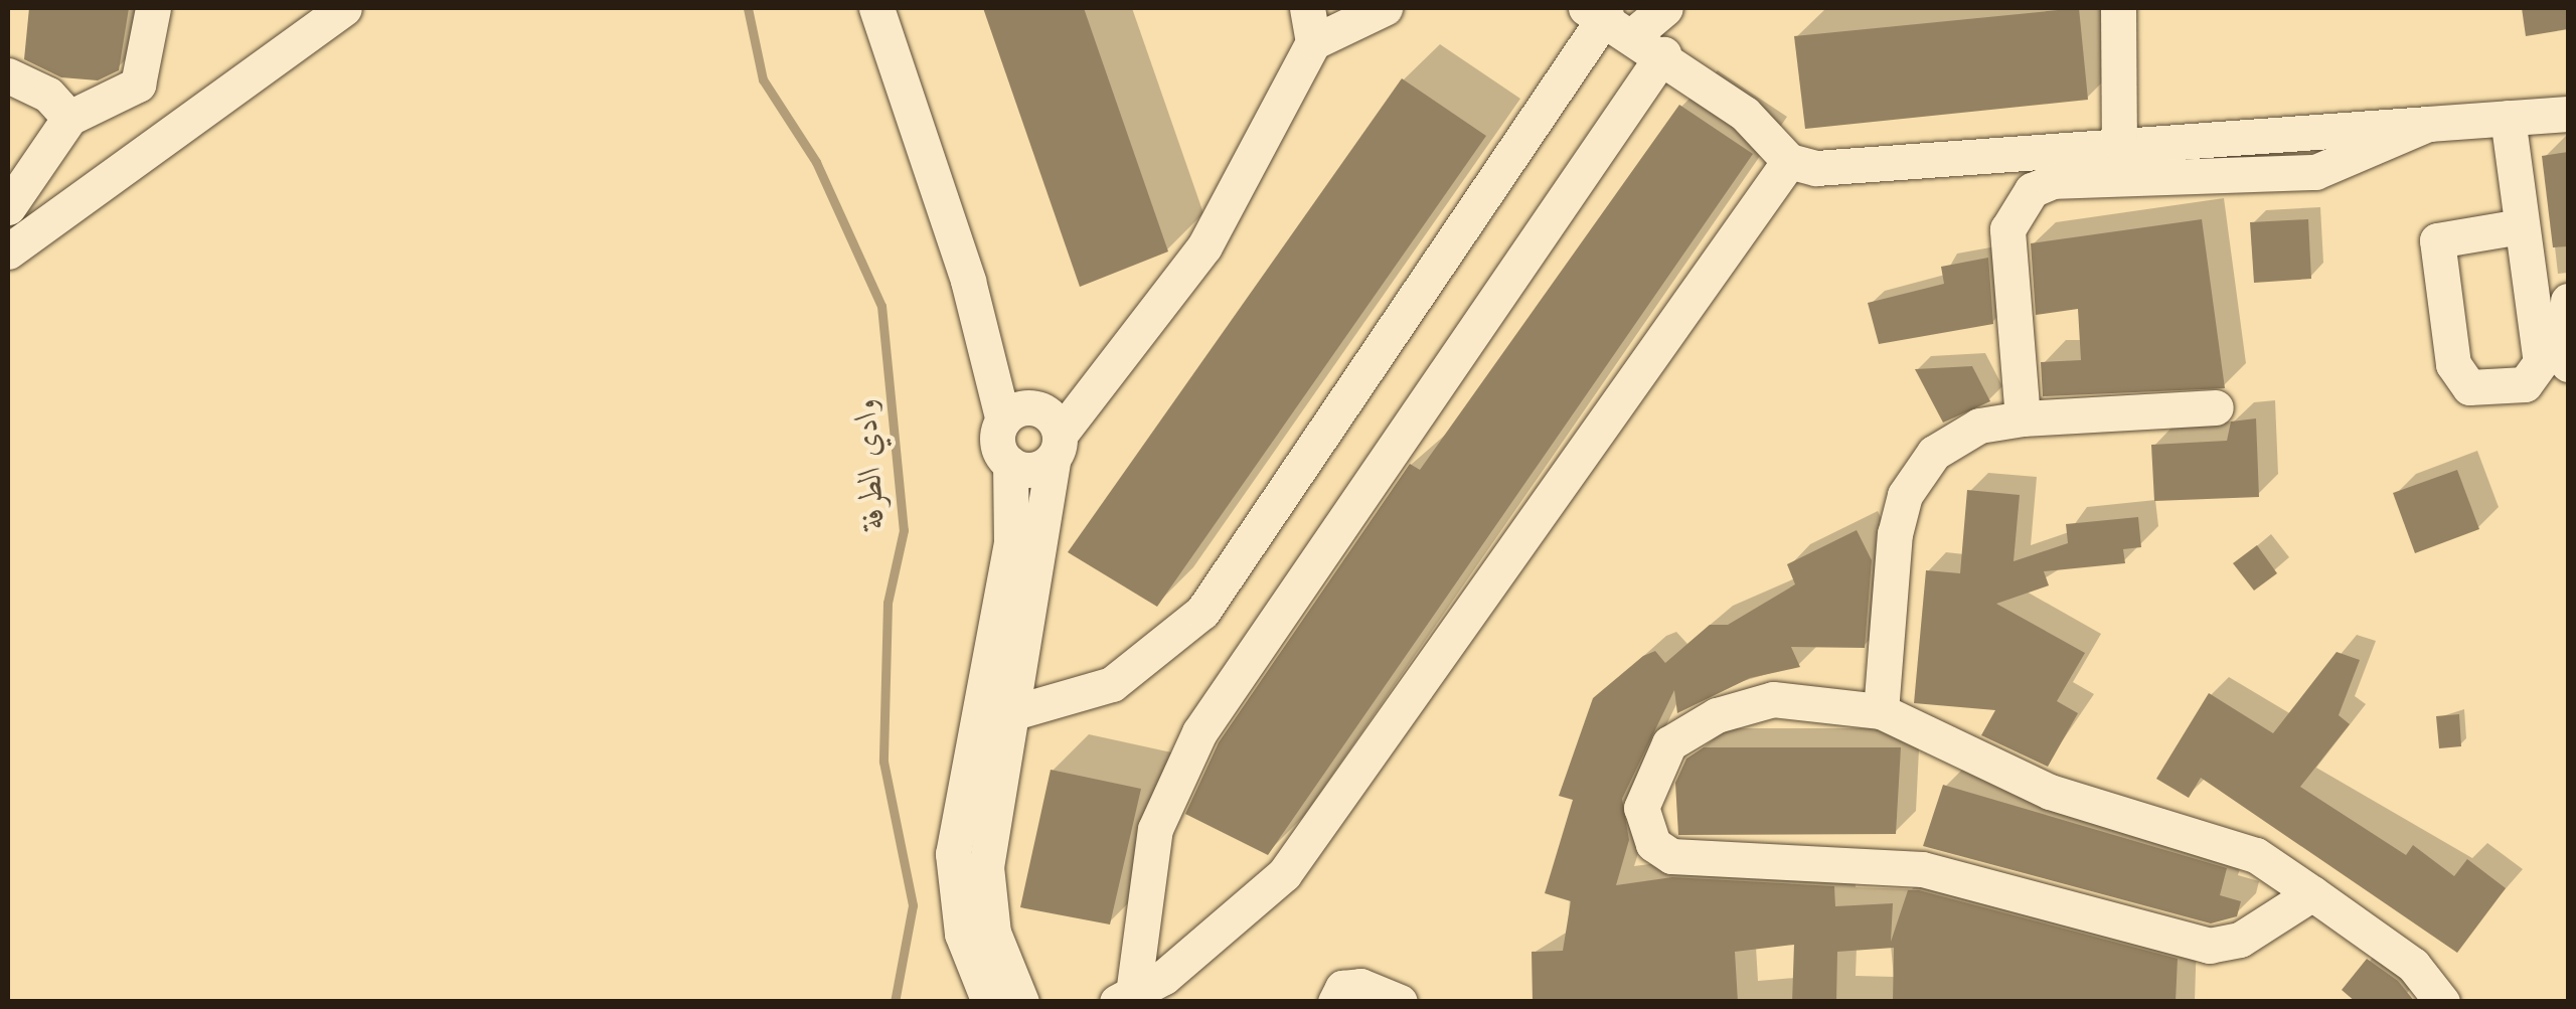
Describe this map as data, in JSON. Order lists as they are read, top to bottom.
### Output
{
  "water": ["وادي الطرفة"]
}
